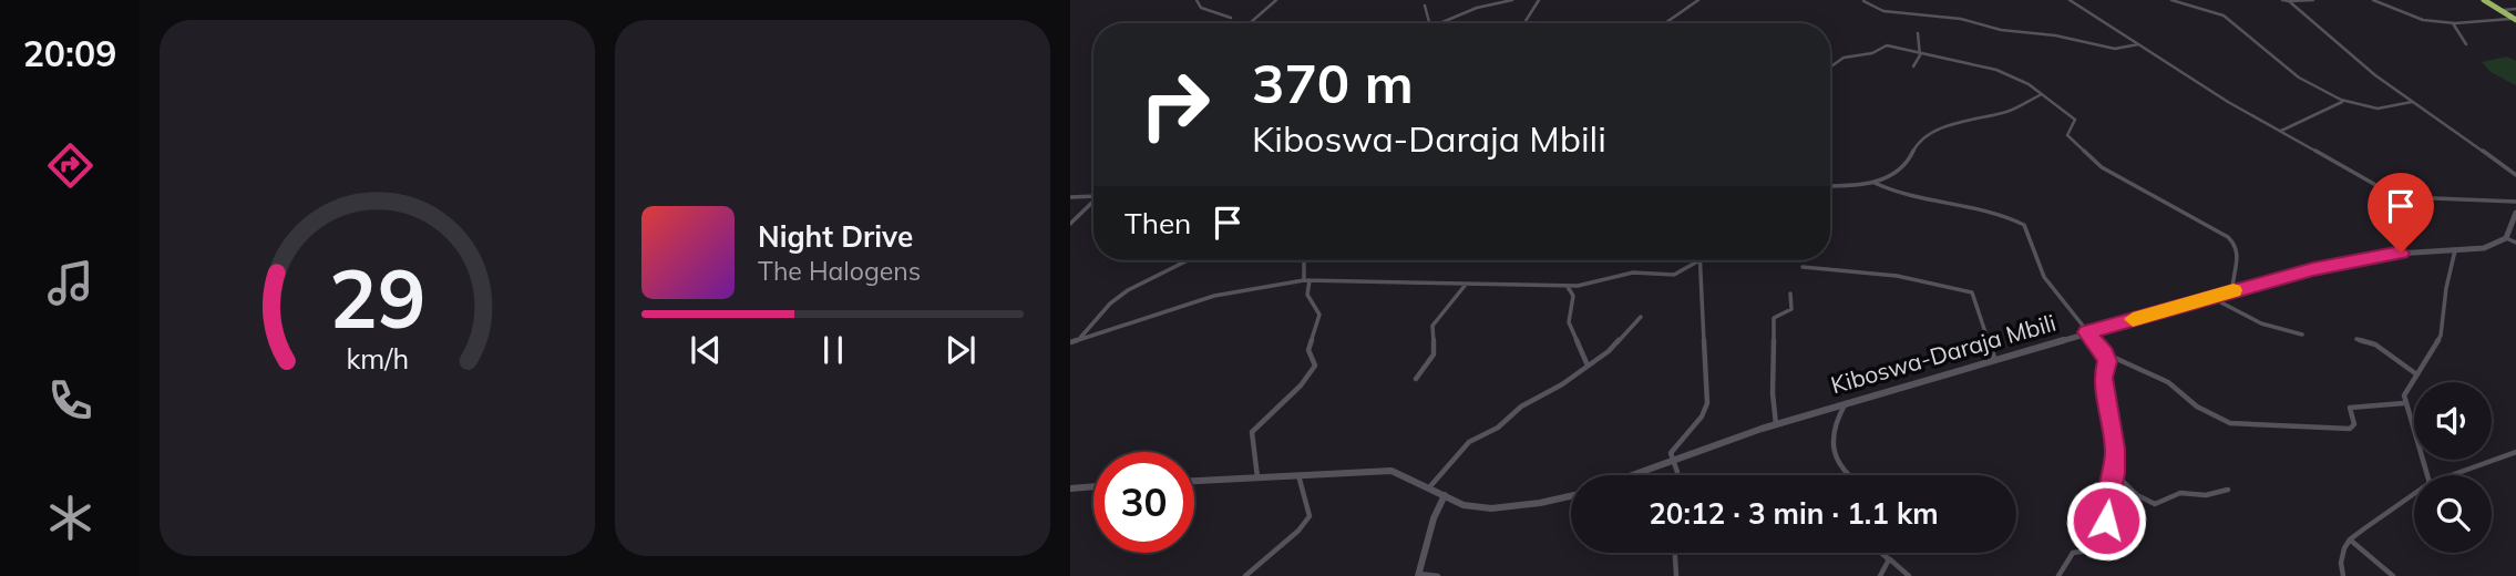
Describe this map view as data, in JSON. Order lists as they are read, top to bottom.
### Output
{
  "streets": {
    "main road": ["Kiboswa-Daraja Mbili"]
  },
  "page": {
    "tabs": "20:09",
    "turn": ["370 m", "Kiboswa-Daraja Mbili"],
    "then": "Then",
    "song": ["Night Drive", "The Halogens"],
    "limit": "30",
    "trip": "20:12 · 3 min · 1.1 km",
    "gauge": ["29", "km/h"]
  }
}
